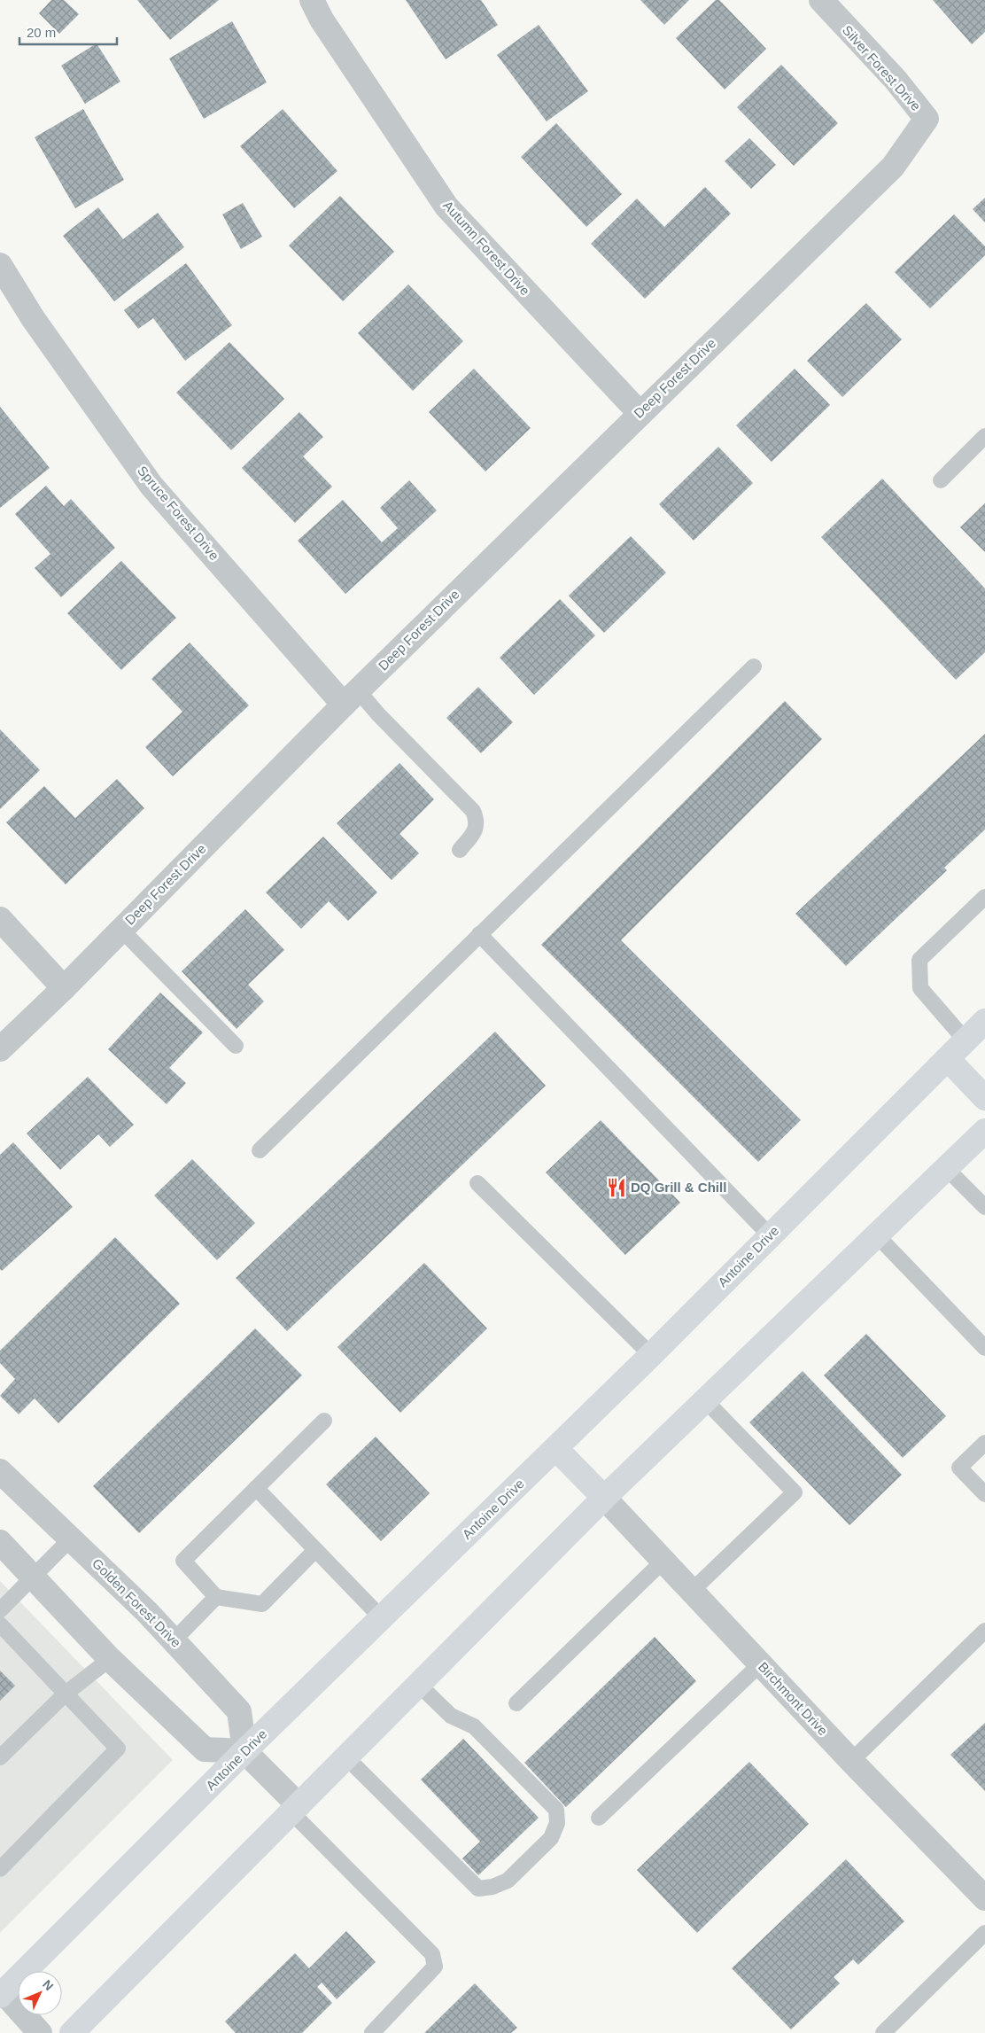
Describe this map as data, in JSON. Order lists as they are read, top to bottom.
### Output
{
  "streets": {
    "main road": ["Antoine Drive"],
    "street": [
      "Silver Forest Drive",
      "Autumn Forest Drive",
      "Deep Forest Drive",
      "Spruce Forest Drive",
      "Golden Forest Drive",
      "Birchmont Drive"
    ]
  },
  "crossings": [
    ["Silver Forest Drive", "Deep Forest Drive"],
    ["Autumn Forest Drive", "Deep Forest Drive"],
    ["Deep Forest Drive", "Spruce Forest Drive"],
    ["Antoine Drive", "Golden Forest Drive"]
  ],
  "places": {
    "restaurant": ["DQ Grill & Chill"]
  },
  "scale_bar": "20 m",
  "north": "top right"
}
